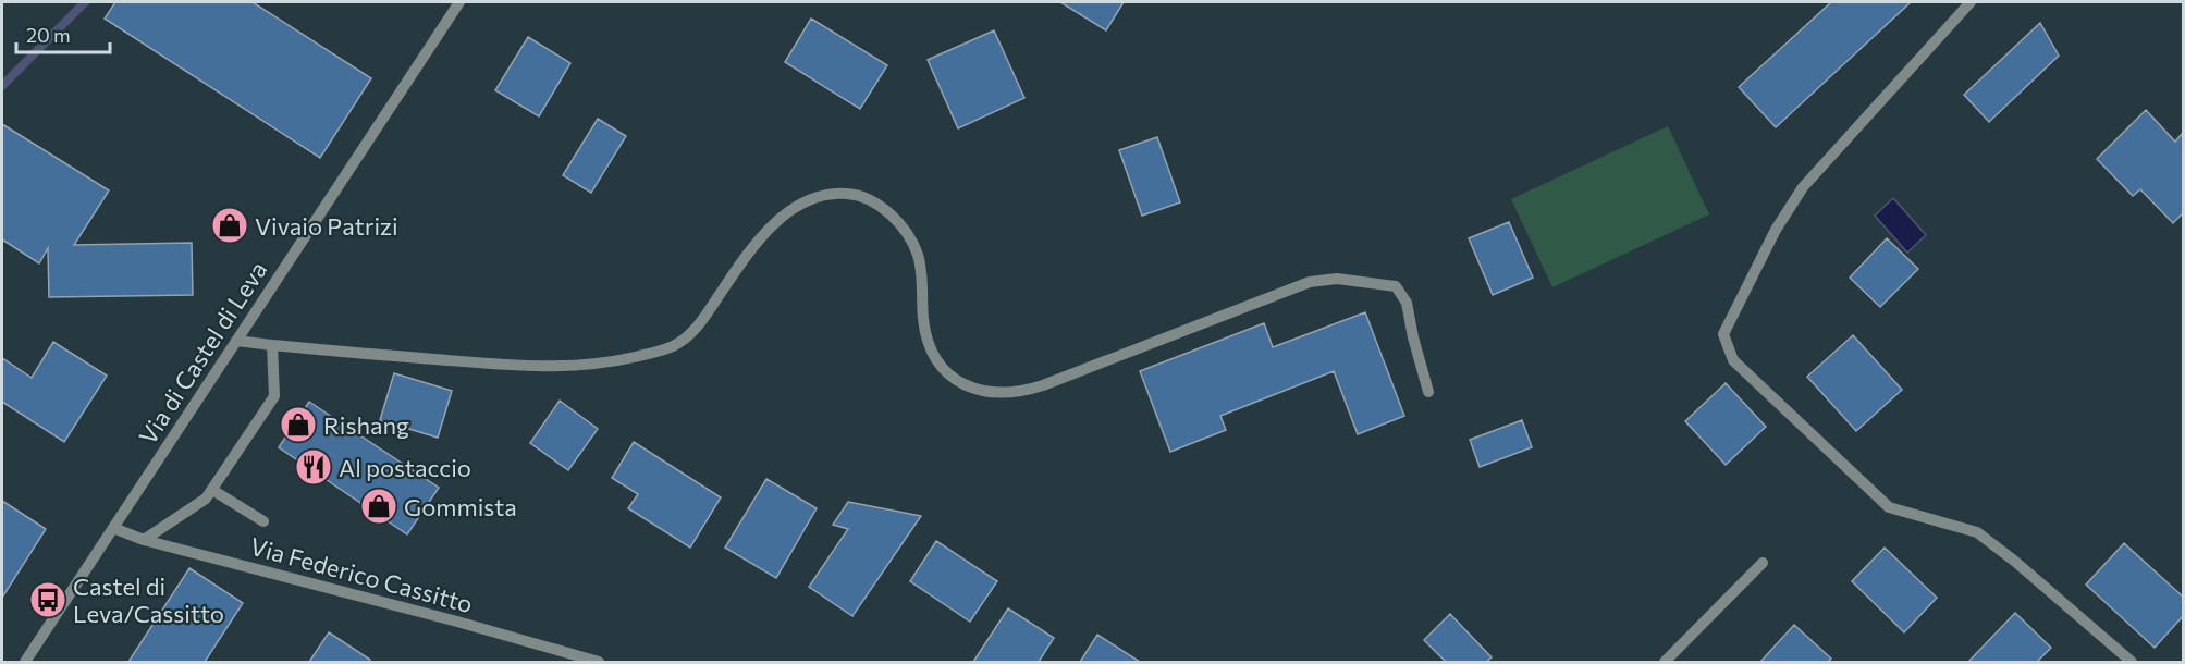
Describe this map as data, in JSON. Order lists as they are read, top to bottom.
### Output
{
  "streets": {
    "street": ["Via di Castel di Leva", "Via Federico Cassitto"]
  },
  "crossings": [
    ["Via di Castel di Leva", "Via Federico Cassitto"]
  ],
  "places": {
    "shop": ["Vivaio Patrizi", "Rishang", "Gommista"],
    "restaurant": ["Al postaccio"],
    "bus stop": ["Castel di Leva/Cassitto"]
  },
  "scale_bar": "20 m"
}
